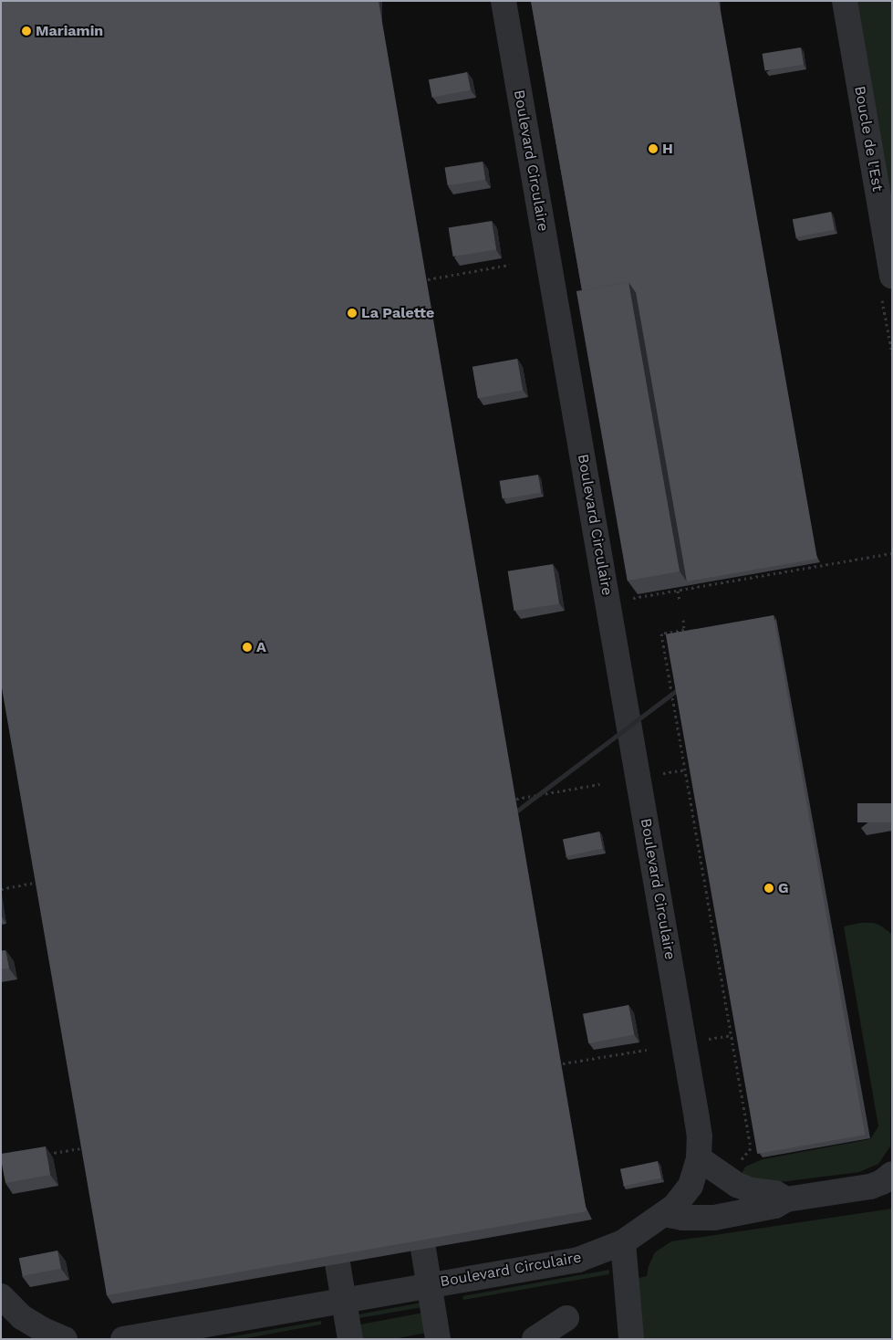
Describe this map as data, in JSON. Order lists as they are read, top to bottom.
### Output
{
  "streets": {
    "lane": ["Boucle de l'Est", "Boulevard Circulaire"]
  },
  "places": [
    "Mariamin",
    "H",
    "La Palette",
    "A",
    "G"
  ]
}
